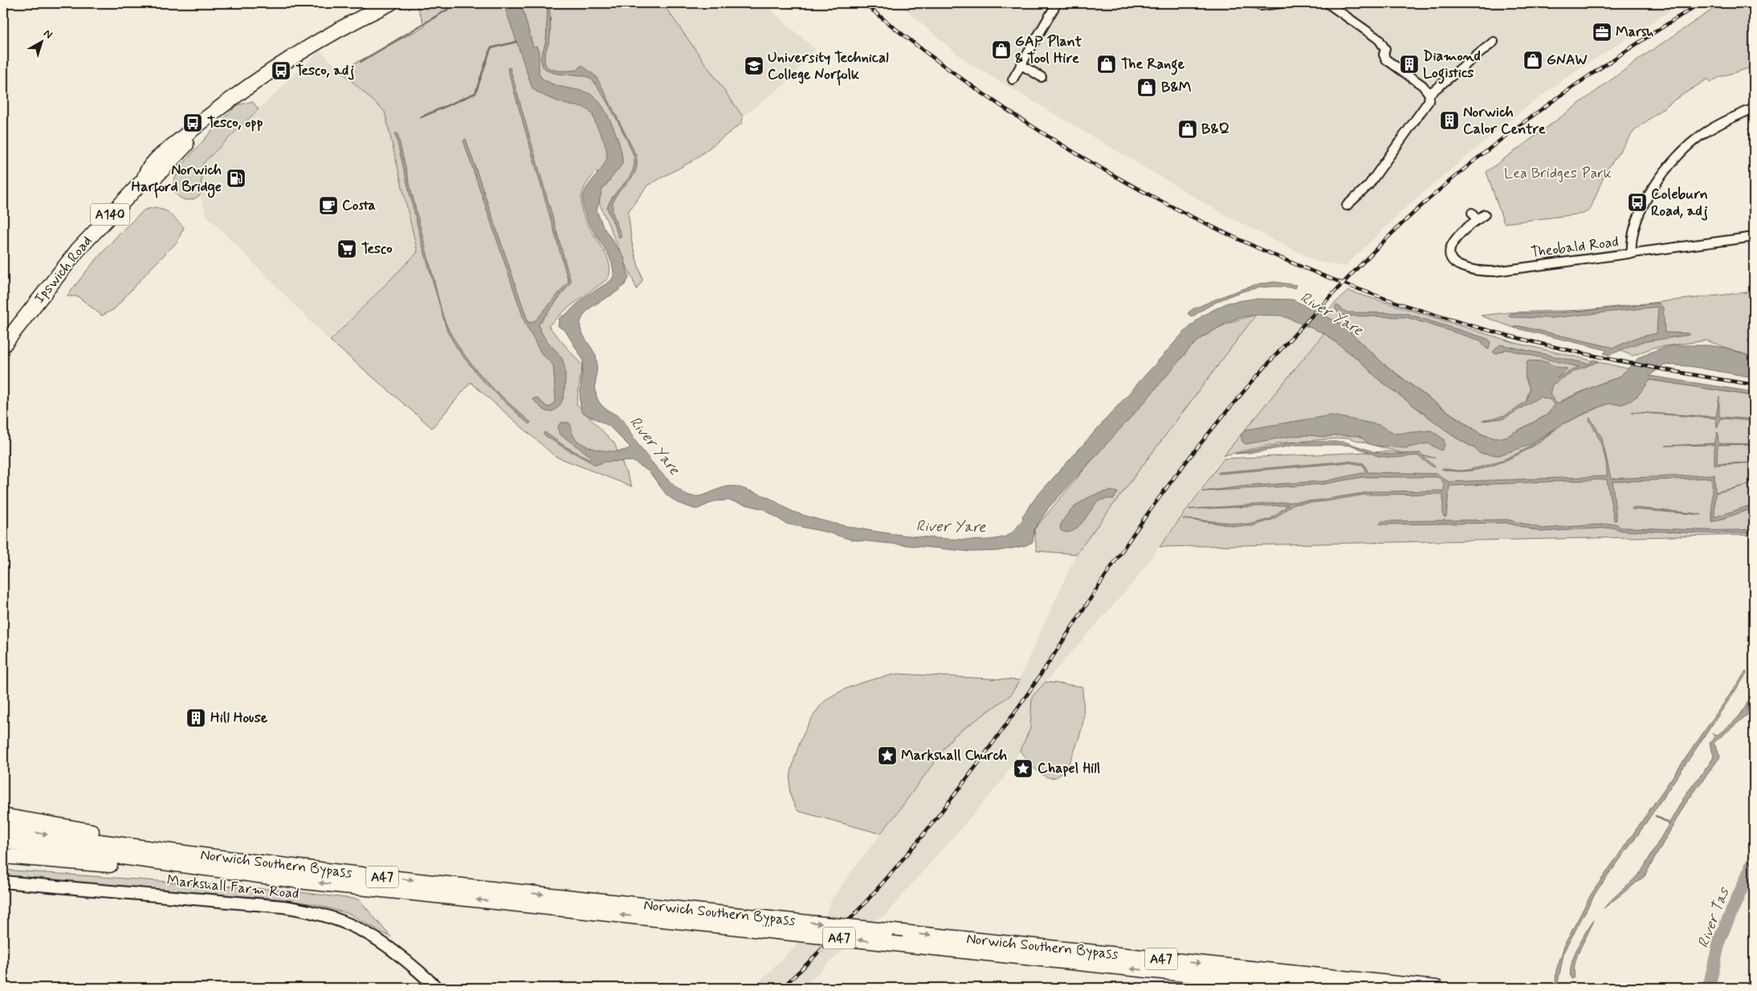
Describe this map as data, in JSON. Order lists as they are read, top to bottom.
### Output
{
  "streets": {
    "highway": [
      "A140",
      "Ipswich Road",
      "Norwich Southern Bypass",
      "A47"
    ],
    "street": ["Theobald Road", "Markshall Farm Road"]
  },
  "crossings": [
    ["Norwich Southern Bypass", "A47"]
  ],
  "water": ["River Yare", "River Tas"],
  "parks": ["Lea Bridges Park"],
  "places": {
    "office": ["Marsh"],
    "shop": [
      "GAP Plant & Tool Hire",
      "GNAW",
      "The Range",
      "B&M",
      "B&Q"
    ],
    "building": ["Diamond Logistics", "Norwich Calor Centre", "Hill House"],
    "school or university": ["University Technical College Norfolk"],
    "bus stop": ["Tesco, adj", "Tesco, opp", "Coleburn Road, adj"],
    "fuel station": ["Norwich Harford Bridge"],
    "cafe": ["Costa"],
    "supermarket": ["Tesco"],
    "place": ["Markshall Church", "Chapel Hill"]
  },
  "north": "top right"
}
